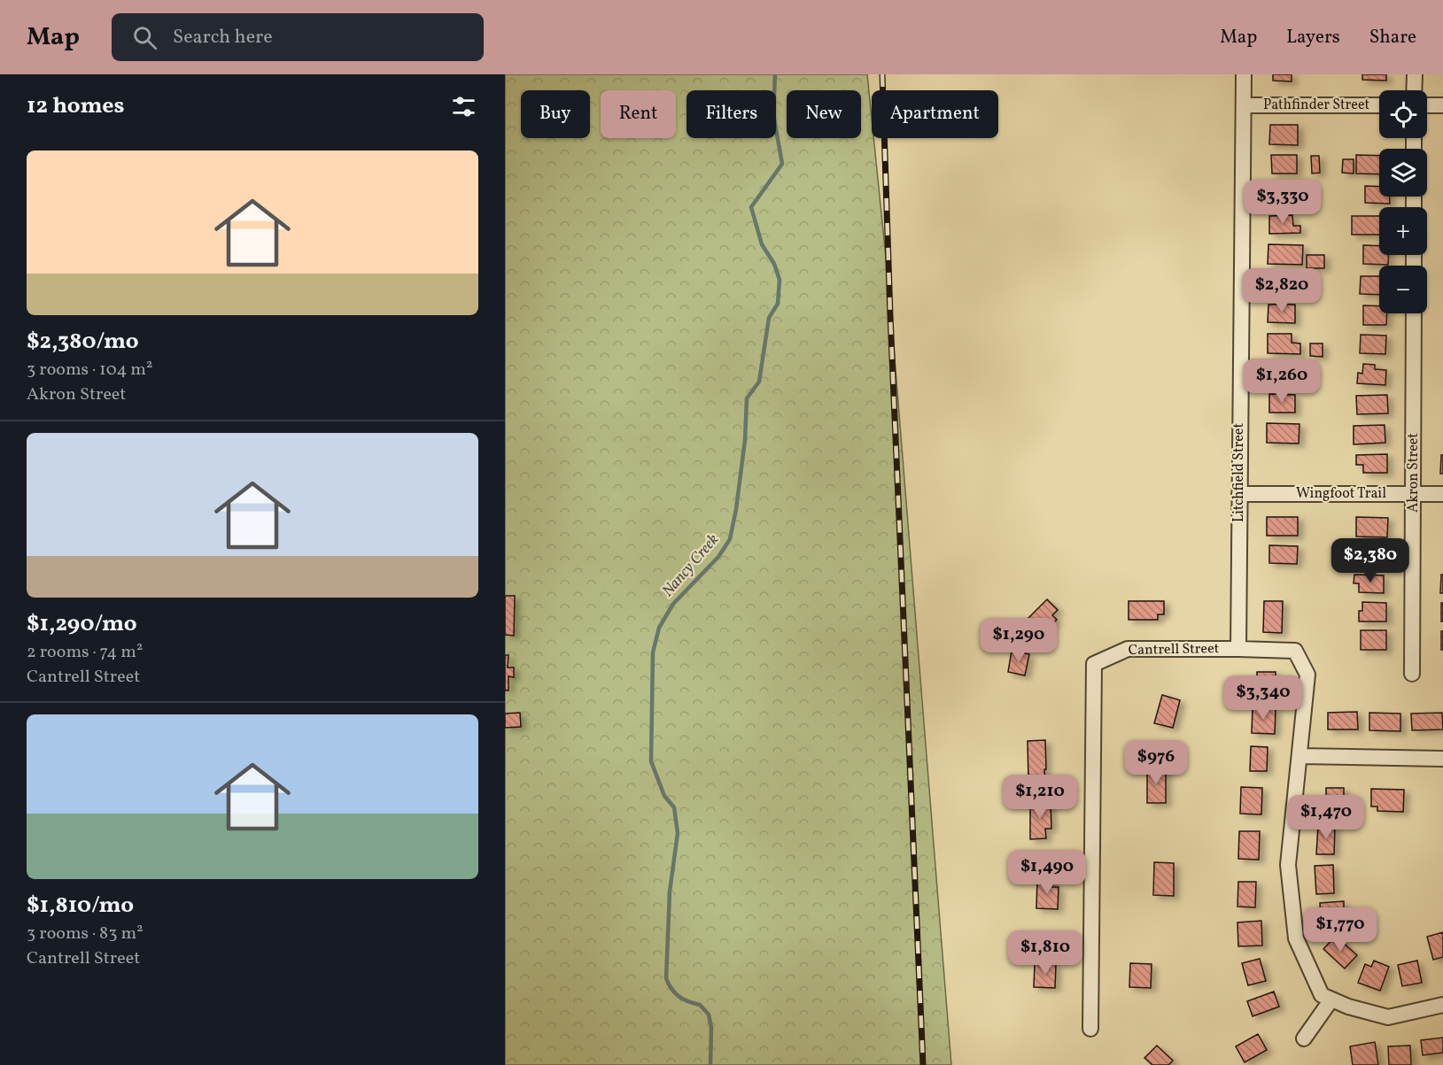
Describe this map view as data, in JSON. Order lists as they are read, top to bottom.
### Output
{
  "streets": {
    "street": [
      "Pathfinder Street",
      "Litchfield Street",
      "Akron Street",
      "Wingfoot Trail",
      "Cantrell Street"
    ]
  },
  "crossings": [
    ["Pathfinder Street", "Litchfield Street"],
    ["Litchfield Street", "Wingfoot Trail"],
    ["Litchfield Street", "Cantrell Street"],
    ["Akron Street", "Wingfoot Trail"]
  ],
  "water": ["Nancy Creek"],
  "page": {
    "header": "Map",
    "search": "Search here",
    "nav": ["Map", "Layers", "Share"],
    "heading": "12 homes",
    "map_buttons": ["+", "−"],
    "chip": [
      "Buy",
      "Rent",
      "Filters",
      "New",
      "Apartment"
    ],
    "list": [
      {
        "name": "$2,380/mo",
        "note": "3 rooms · 104 m² · Akron Street"
      },
      {
        "name": "$1,290/mo",
        "note": "2 rooms · 74 m² · Cantrell Street"
      },
      {
        "name": "$1,810/mo",
        "note": "3 rooms · 83 m² · Cantrell Street"
      }
    ],
    "price": [
      "$3,330",
      "$2,820",
      "$1,260",
      "$2,380",
      "$1,290",
      "$3,340",
      "$976",
      "$1,210",
      "$1,470",
      "$1,490",
      "$1,770",
      "$1,810"
    ]
  }
}
